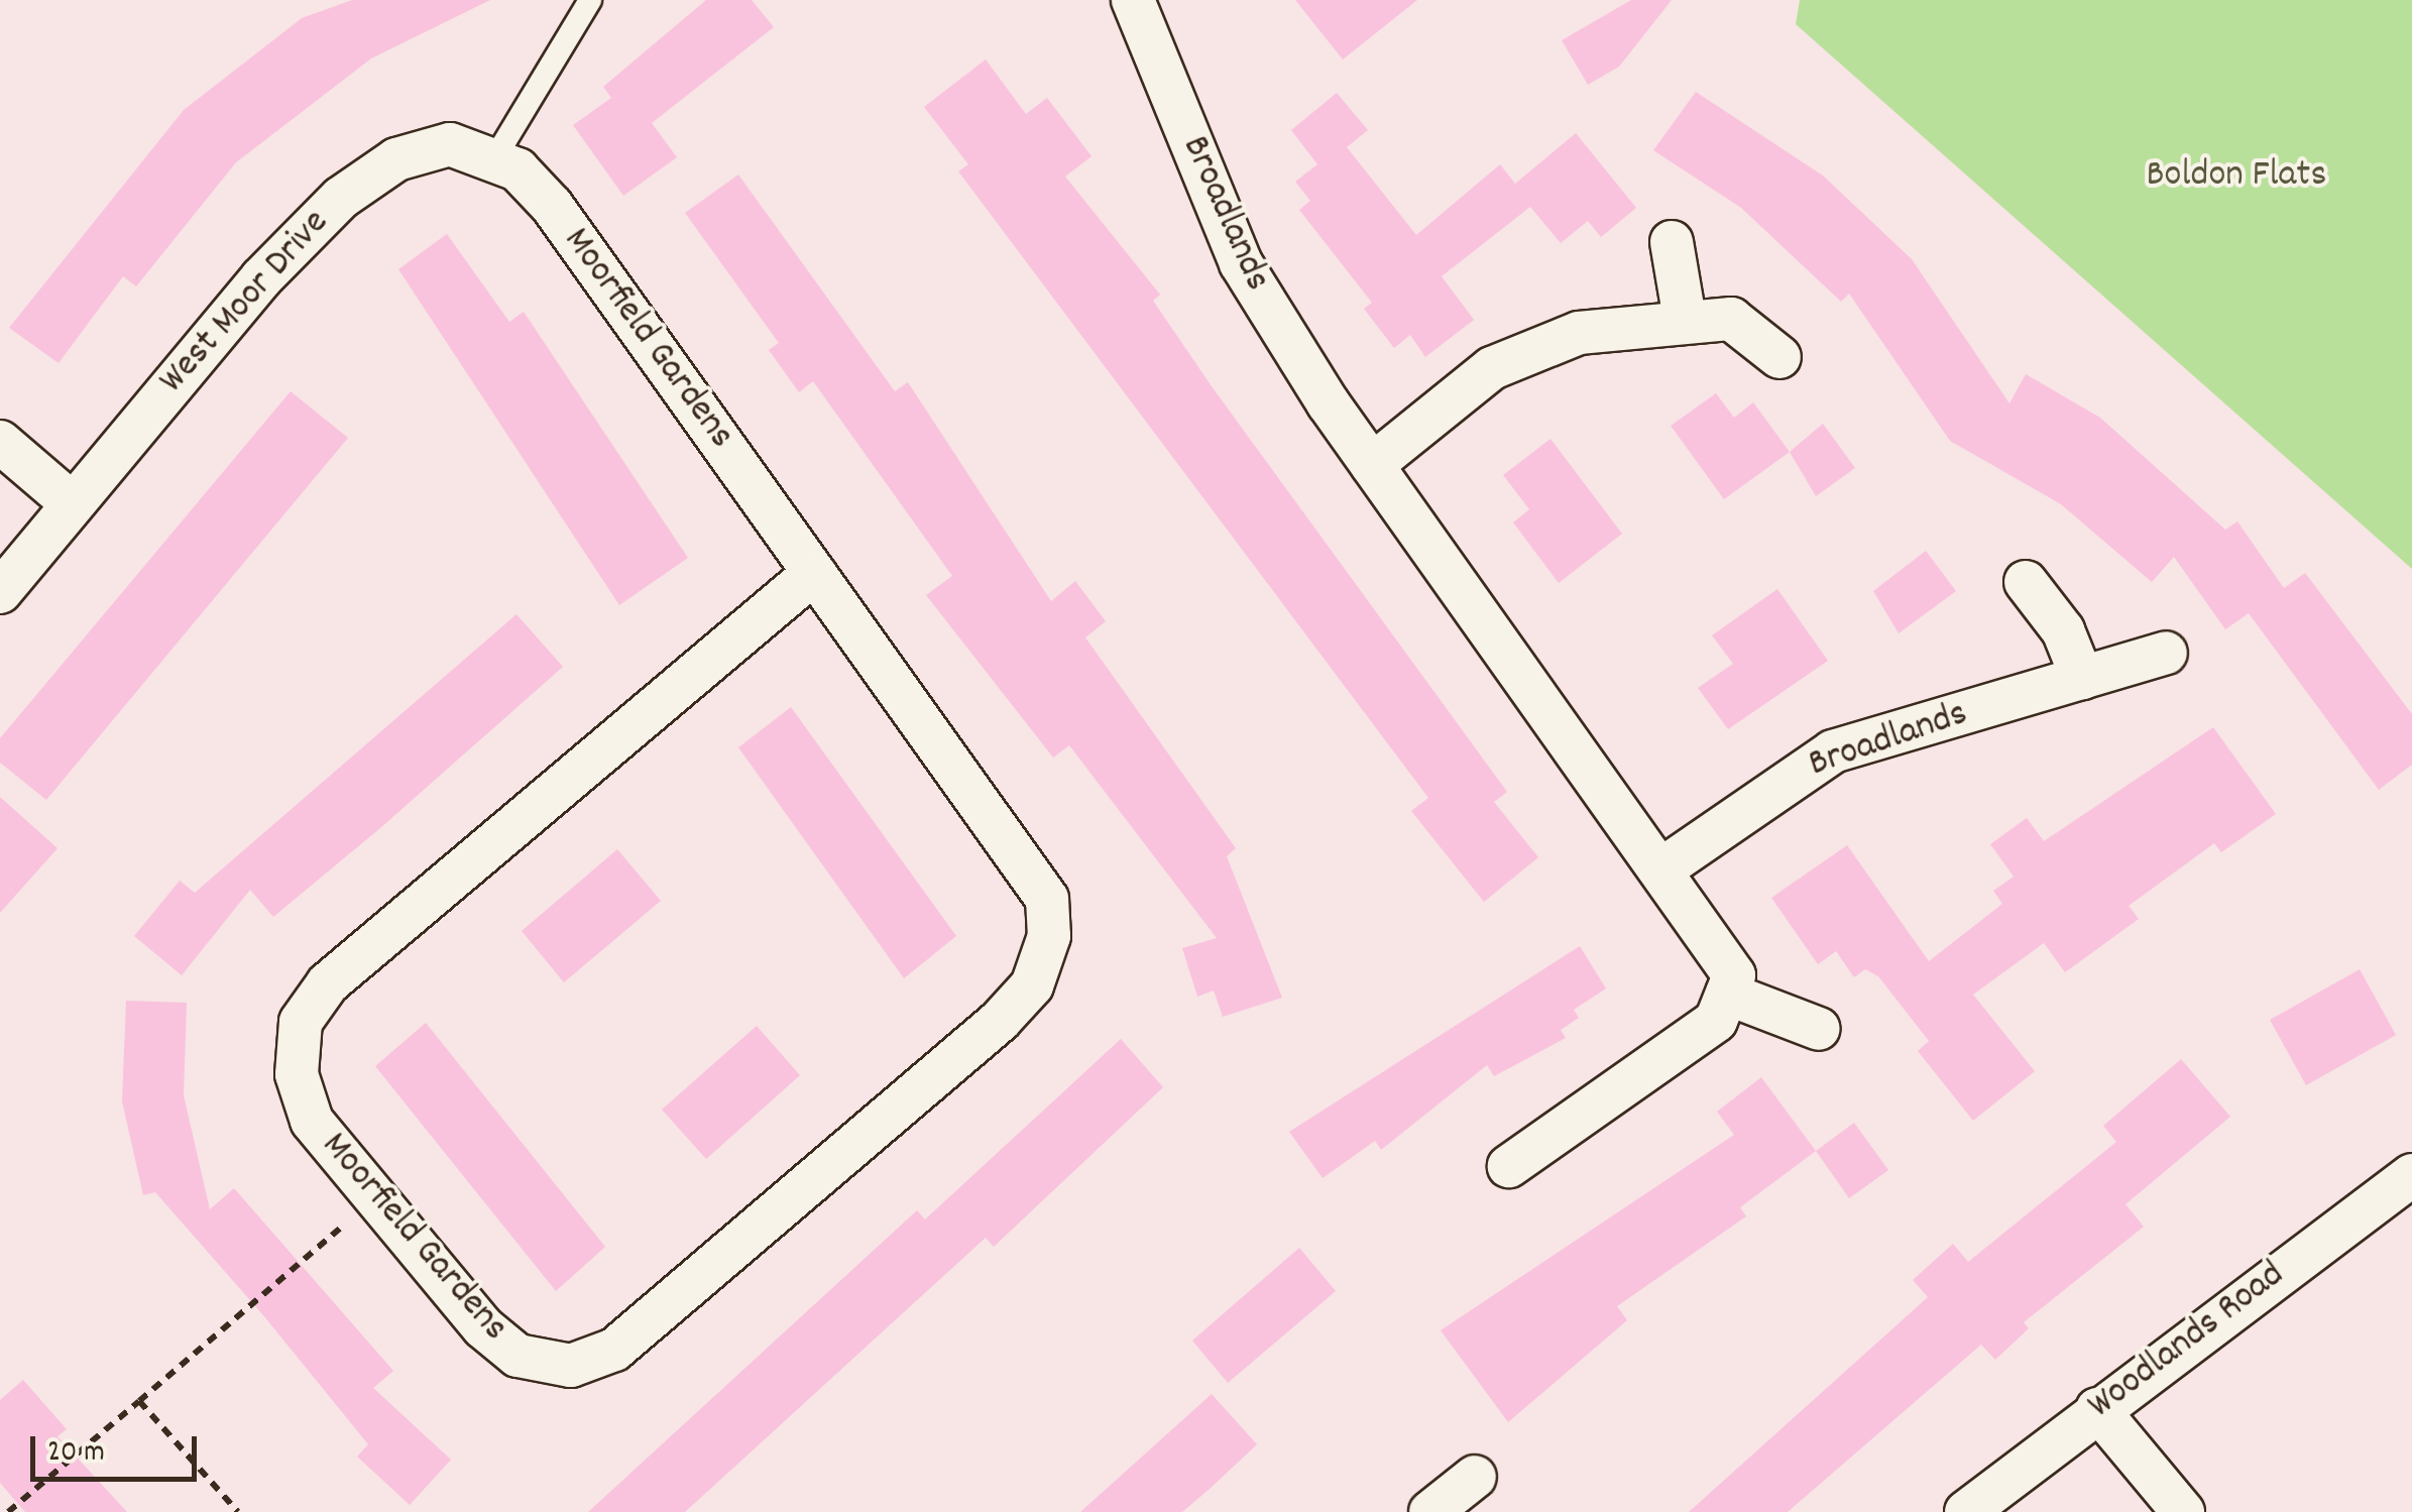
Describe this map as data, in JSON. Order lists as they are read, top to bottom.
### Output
{
  "streets": {
    "street": [
      "Broadlands",
      "West Moor Drive",
      "Moorfield Gardens",
      "Woodlands Road"
    ]
  },
  "crossings": [
    ["West Moor Drive", "Moorfield Gardens"]
  ],
  "parks": ["Boldon Flats"],
  "scale_bar": "20 m"
}
